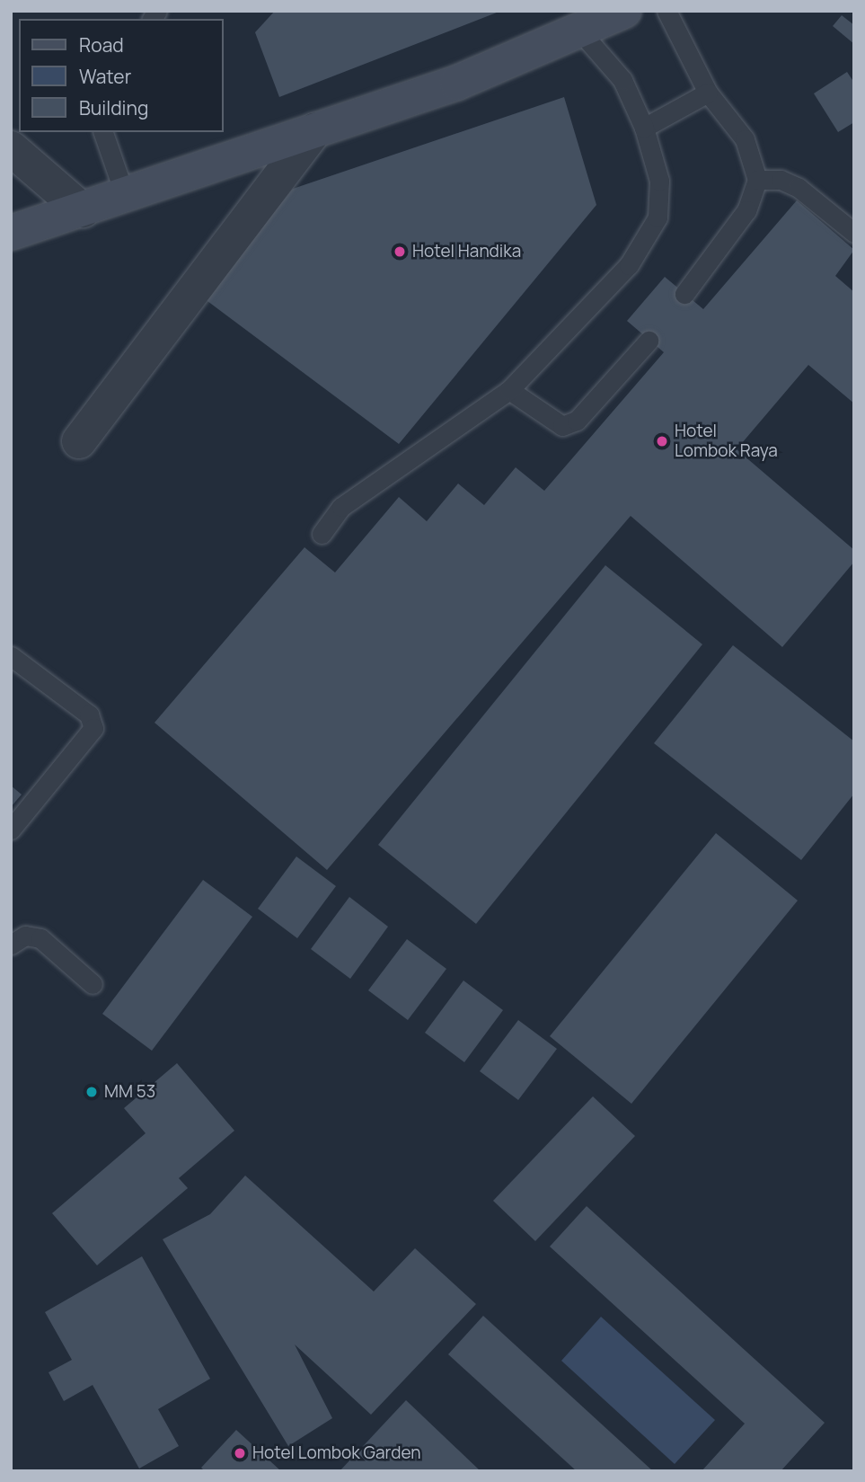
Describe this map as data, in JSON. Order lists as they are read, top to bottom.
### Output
{
  "places": [
    "Hotel Handika",
    "Hotel Lombok Raya",
    "MM 53",
    "Hotel Lombok Garden"
  ],
  "legend": ["Road", "Water", "Building"]
}
